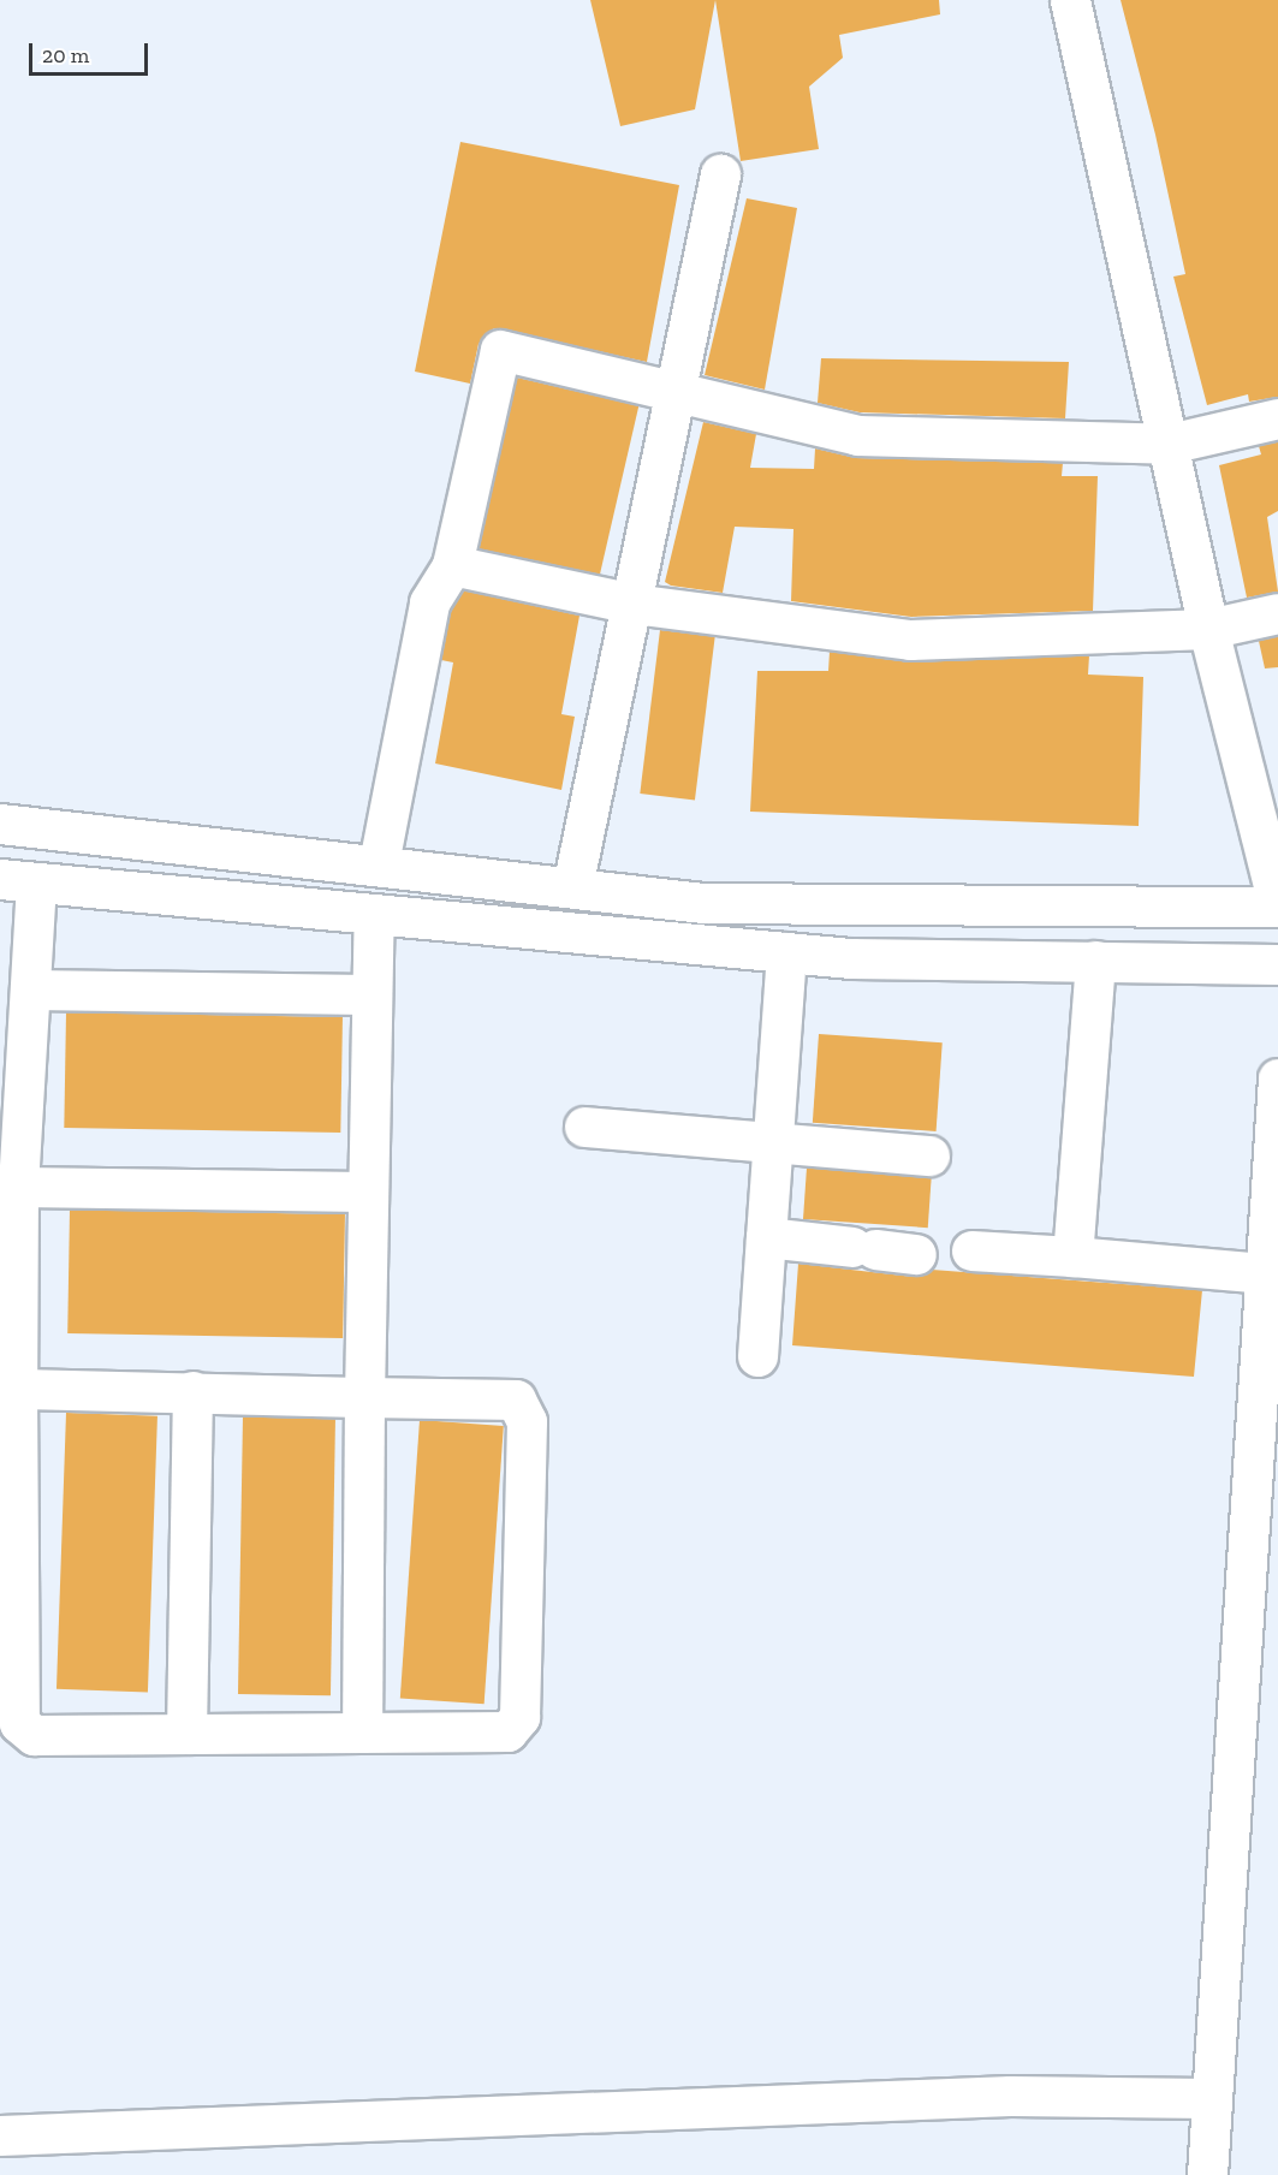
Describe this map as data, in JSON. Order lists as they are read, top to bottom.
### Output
{
  "scale_bar": "20 m"
}
